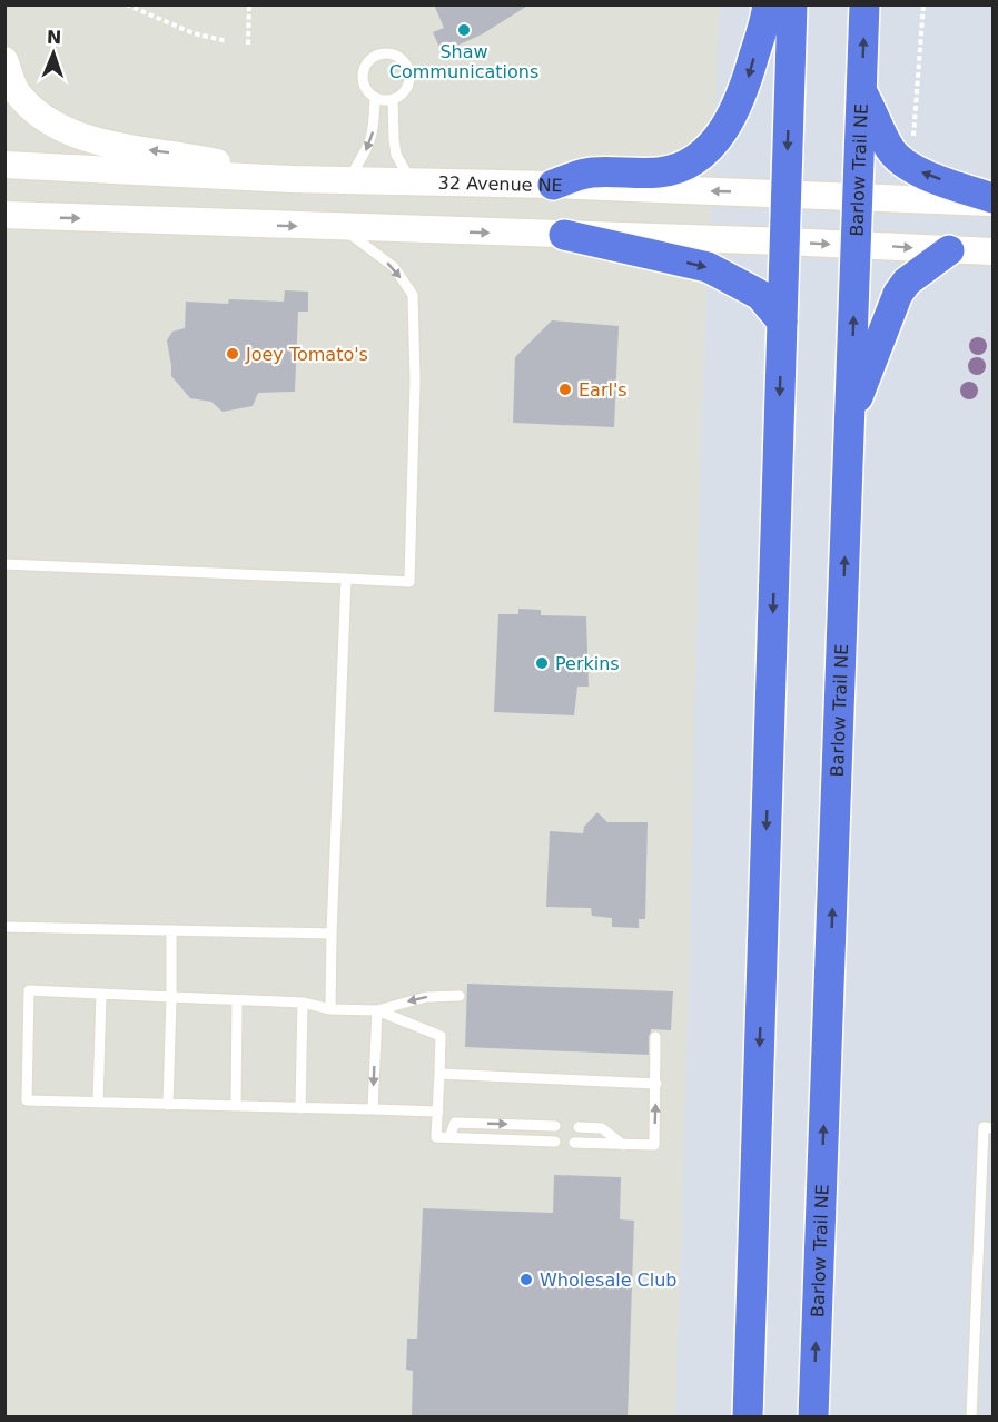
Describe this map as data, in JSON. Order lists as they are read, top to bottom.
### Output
{
  "streets": {
    "main road": ["Barlow Trail NE", "32 Avenue NE"]
  },
  "crossings": [
    ["Barlow Trail NE", "32 Avenue NE"]
  ],
  "places": [
    "Shaw Communications",
    "Joey Tomato's",
    "Earl's",
    "Perkins",
    "Wholesale Club"
  ],
  "north": "top"
}
